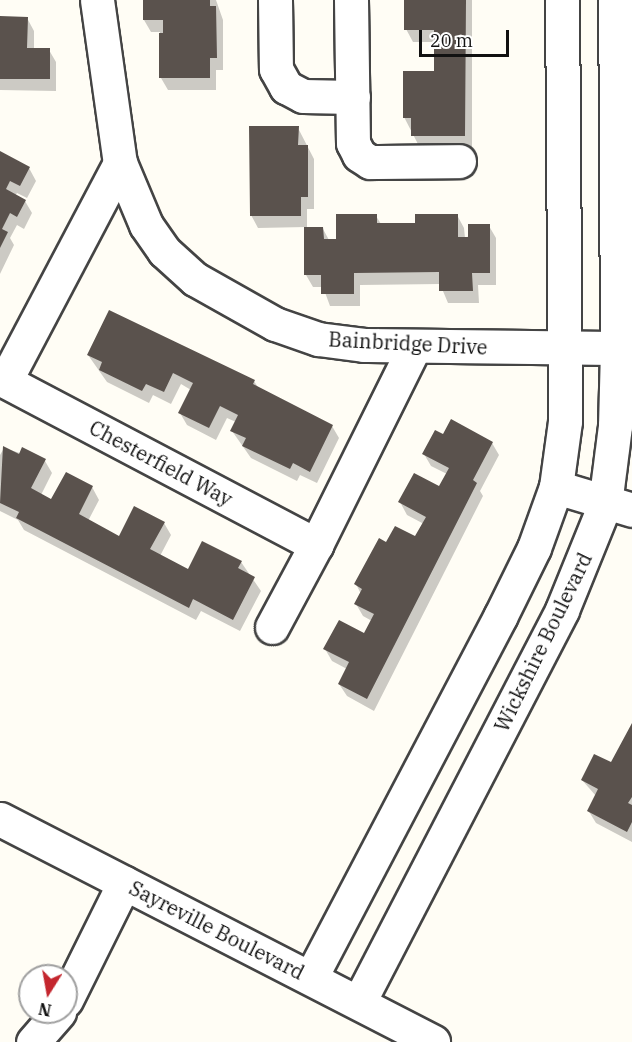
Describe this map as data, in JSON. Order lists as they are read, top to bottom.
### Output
{
  "streets": {
    "street": [
      "Bainbridge Drive",
      "Chesterfield Way",
      "Wickshire Boulevard",
      "Sayreville Boulevard"
    ]
  },
  "crossings": [
    ["Bainbridge Drive", "Chesterfield Way"],
    ["Bainbridge Drive", "Wickshire Boulevard"],
    ["Wickshire Boulevard", "Sayreville Boulevard"]
  ],
  "scale_bar": "20 m",
  "north": "bottom"
}
